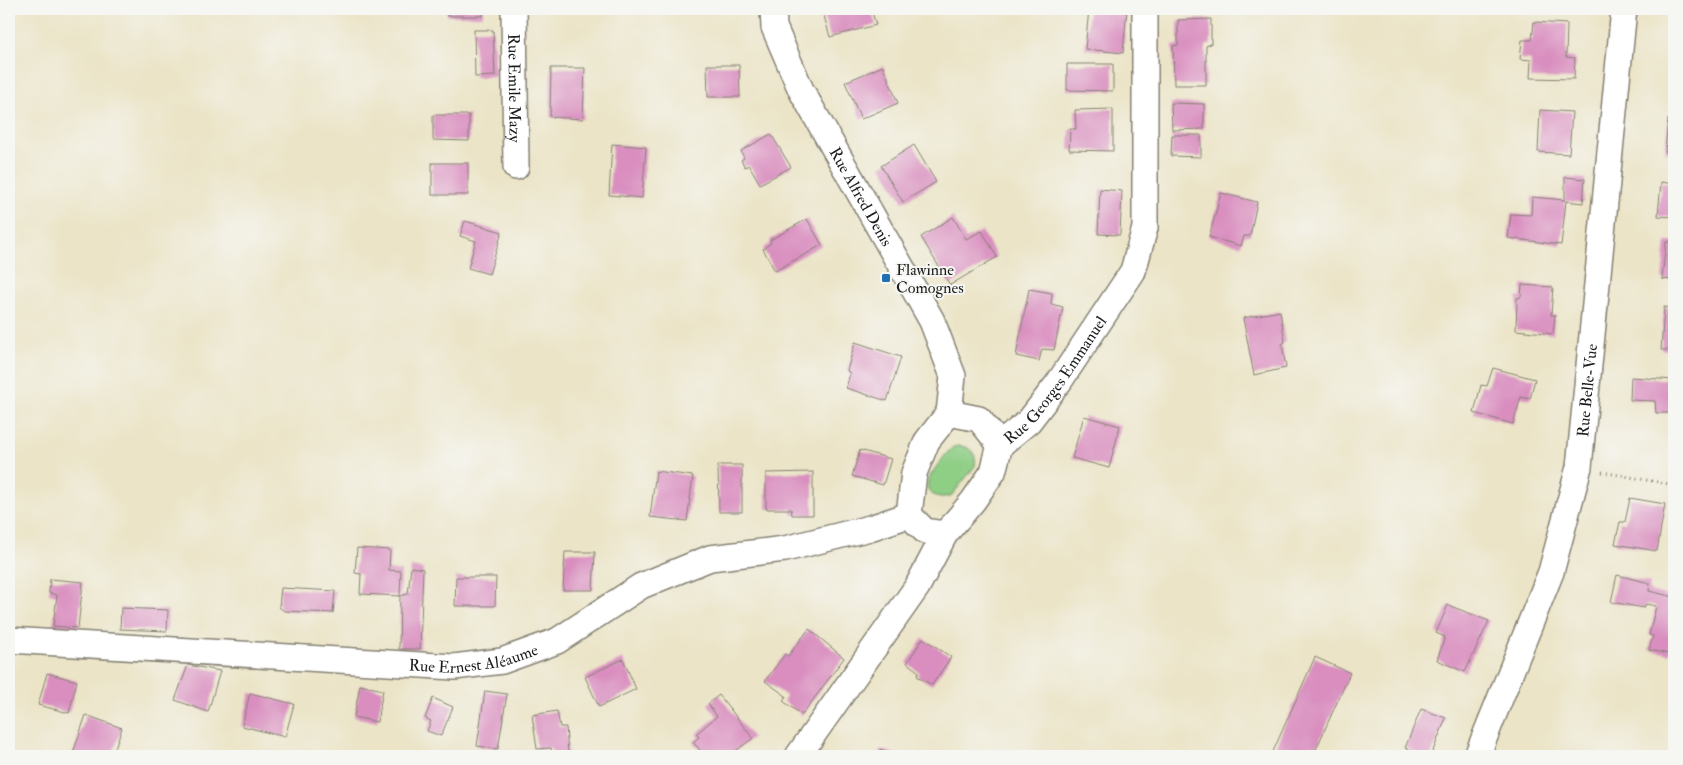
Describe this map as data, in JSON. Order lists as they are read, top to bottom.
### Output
{
  "streets": {
    "street": [
      "Rue Emile Mazy",
      "Rue Alfred Denis",
      "Rue Georges Emmanuel",
      "Rue Belle-Vue",
      "Rue Ernest Aléaume"
    ]
  },
  "places": {
    "transit": ["Flawinne Comognes"]
  }
}
